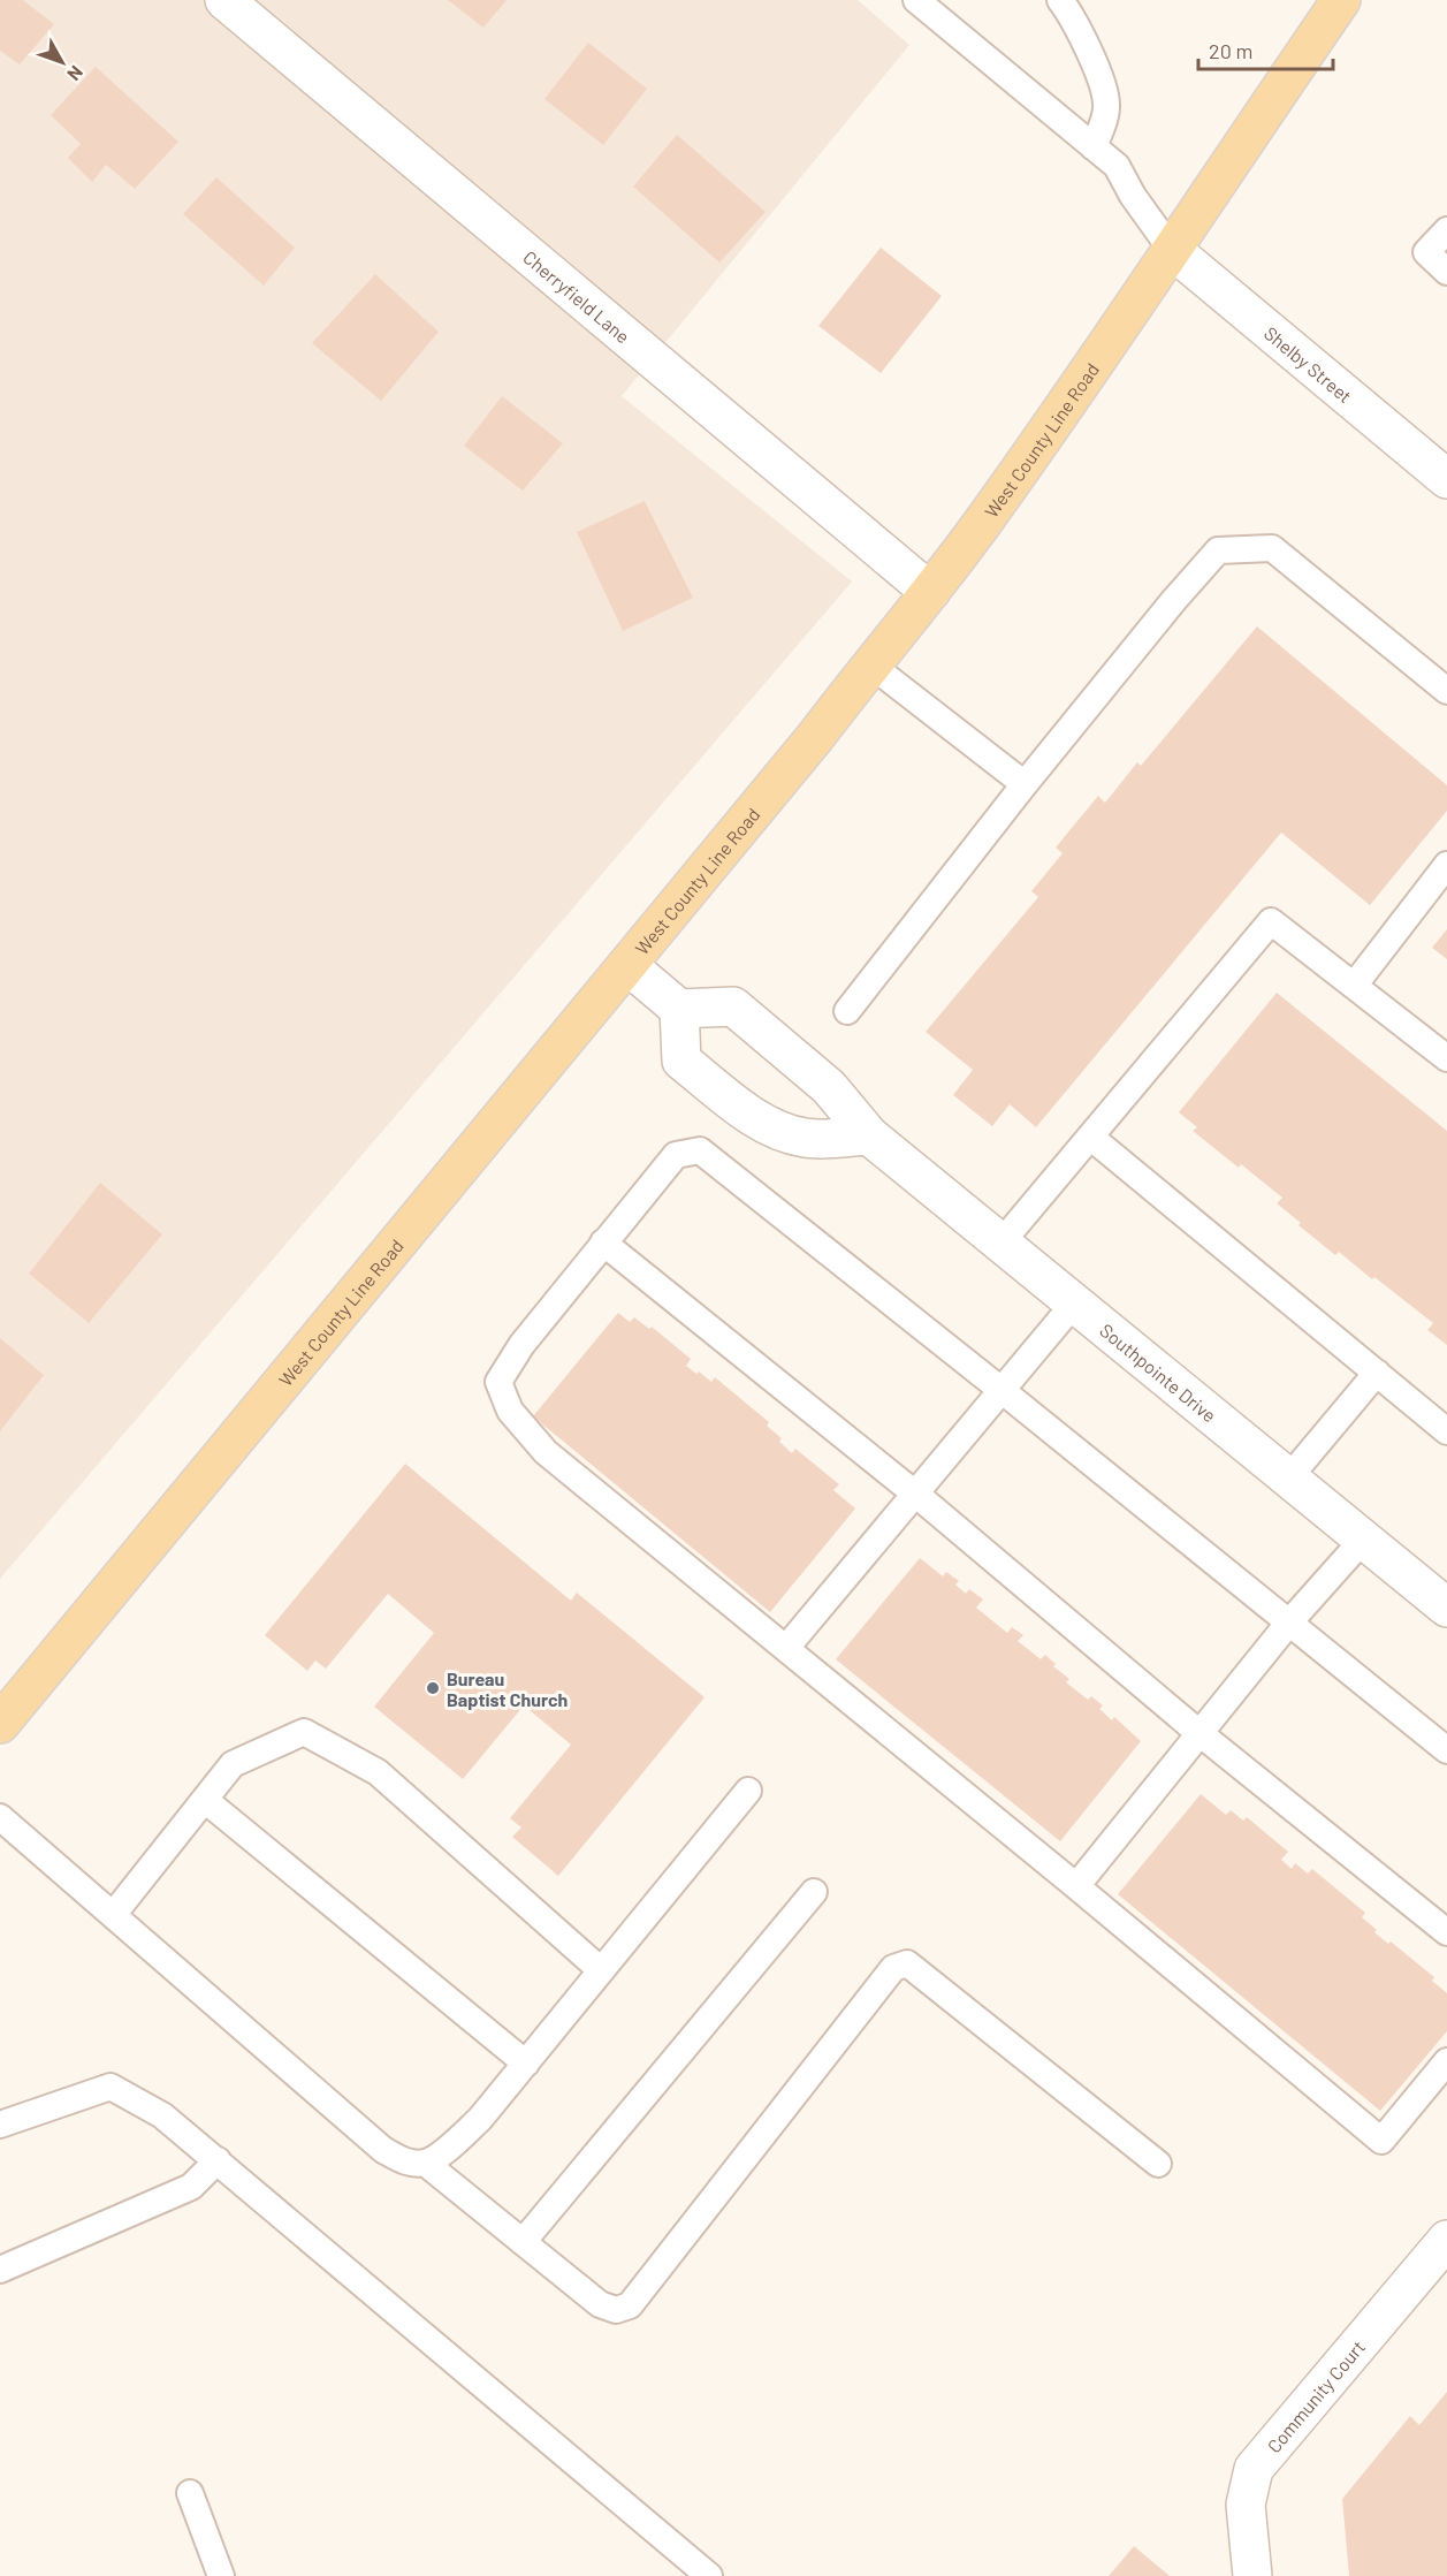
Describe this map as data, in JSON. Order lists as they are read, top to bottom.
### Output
{
  "streets": {
    "main road": ["West County Line Road"],
    "street": [
      "Cherryfield Lane",
      "Shelby Street",
      "Southpointe Drive",
      "Community Court"
    ]
  },
  "crossings": [
    ["Cherryfield Lane", "West County Line Road"],
    ["Shelby Street", "West County Line Road"]
  ],
  "places": ["Bureau Baptist Church"],
  "scale_bar": "20 m",
  "north": "bottom right"
}
